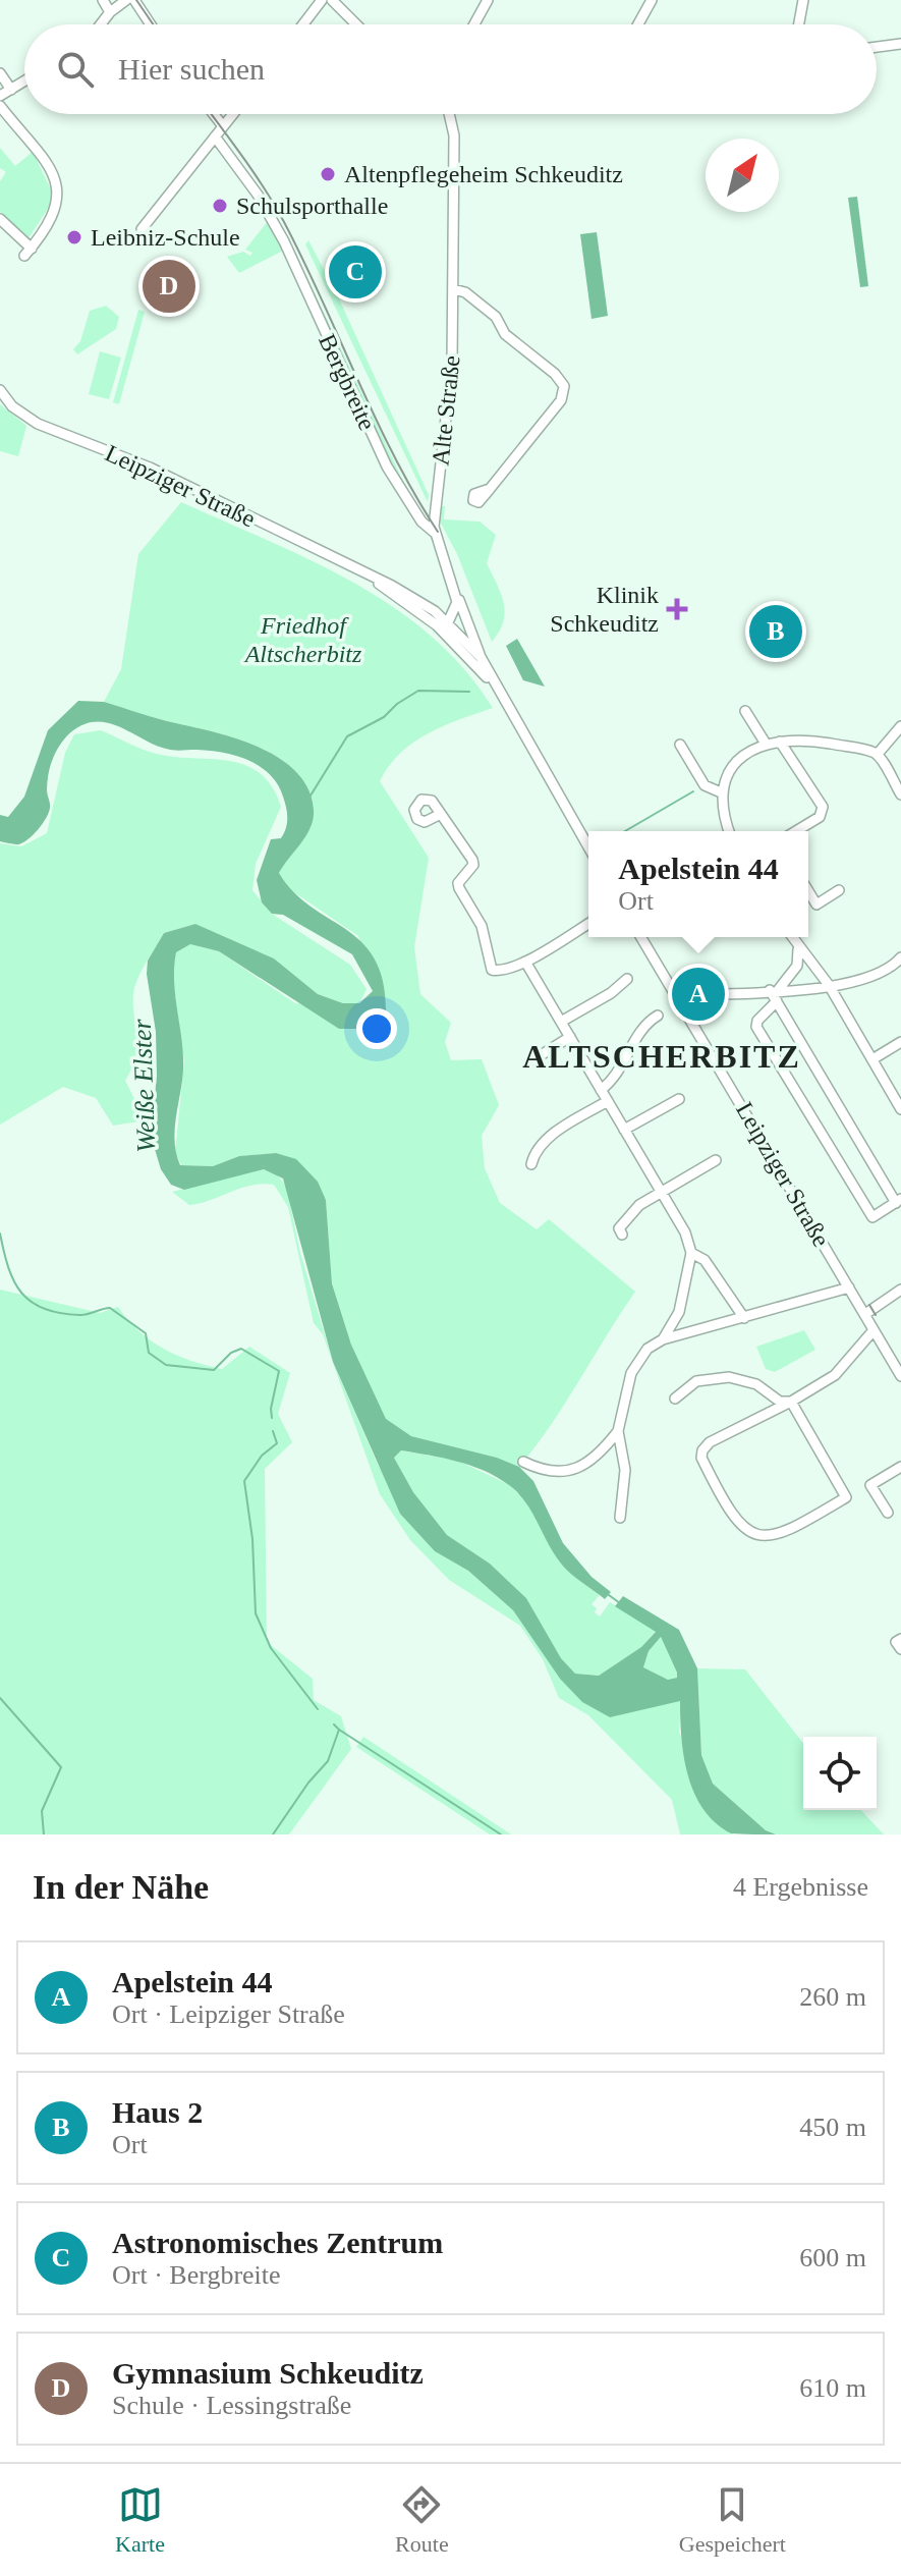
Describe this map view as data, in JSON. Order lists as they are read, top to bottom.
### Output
{
  "streets": {
    "street": ["Bergbreite", "Alte Straße", "Leipziger Straße"]
  },
  "crossings": [
    ["Bergbreite", "Alte Straße"],
    ["Bergbreite", "Leipziger Straße"]
  ],
  "districts": ["ALTSCHERBITZ"],
  "water": ["Weiße Elster"],
  "parks": ["Friedhof Altscherbitz"],
  "places": {
    "other": ["Altenpflegeheim Schkeuditz", "Schulsporthalle", "Leibniz-Schule"],
    "health": ["Klinik Schkeuditz"]
  },
  "north": "top right",
  "page": {
    "search": "Hier suchen",
    "pins": [
      "C",
      "D",
      "B",
      "A"
    ],
    "popup": ["Apelstein 44", "Ort"],
    "heading": ["In der Nähe", "4 Ergebnisse"],
    "list": [
      {
        "mark": "A",
        "name": "Apelstein 44",
        "note": "Ort · Leipziger Straße",
        "value": "260 m"
      },
      {
        "mark": "B",
        "name": "Haus 2",
        "note": "Ort",
        "value": "450 m"
      },
      {
        "mark": "C",
        "name": "Astronomisches Zentrum",
        "note": "Ort · Bergbreite",
        "value": "600 m"
      },
      {
        "mark": "D",
        "name": "Gymnasium Schkeuditz",
        "note": "Schule · Lessingstraße",
        "value": "610 m"
      }
    ],
    "nav": ["Karte", "Route", "Gespeichert"]
  }
}
